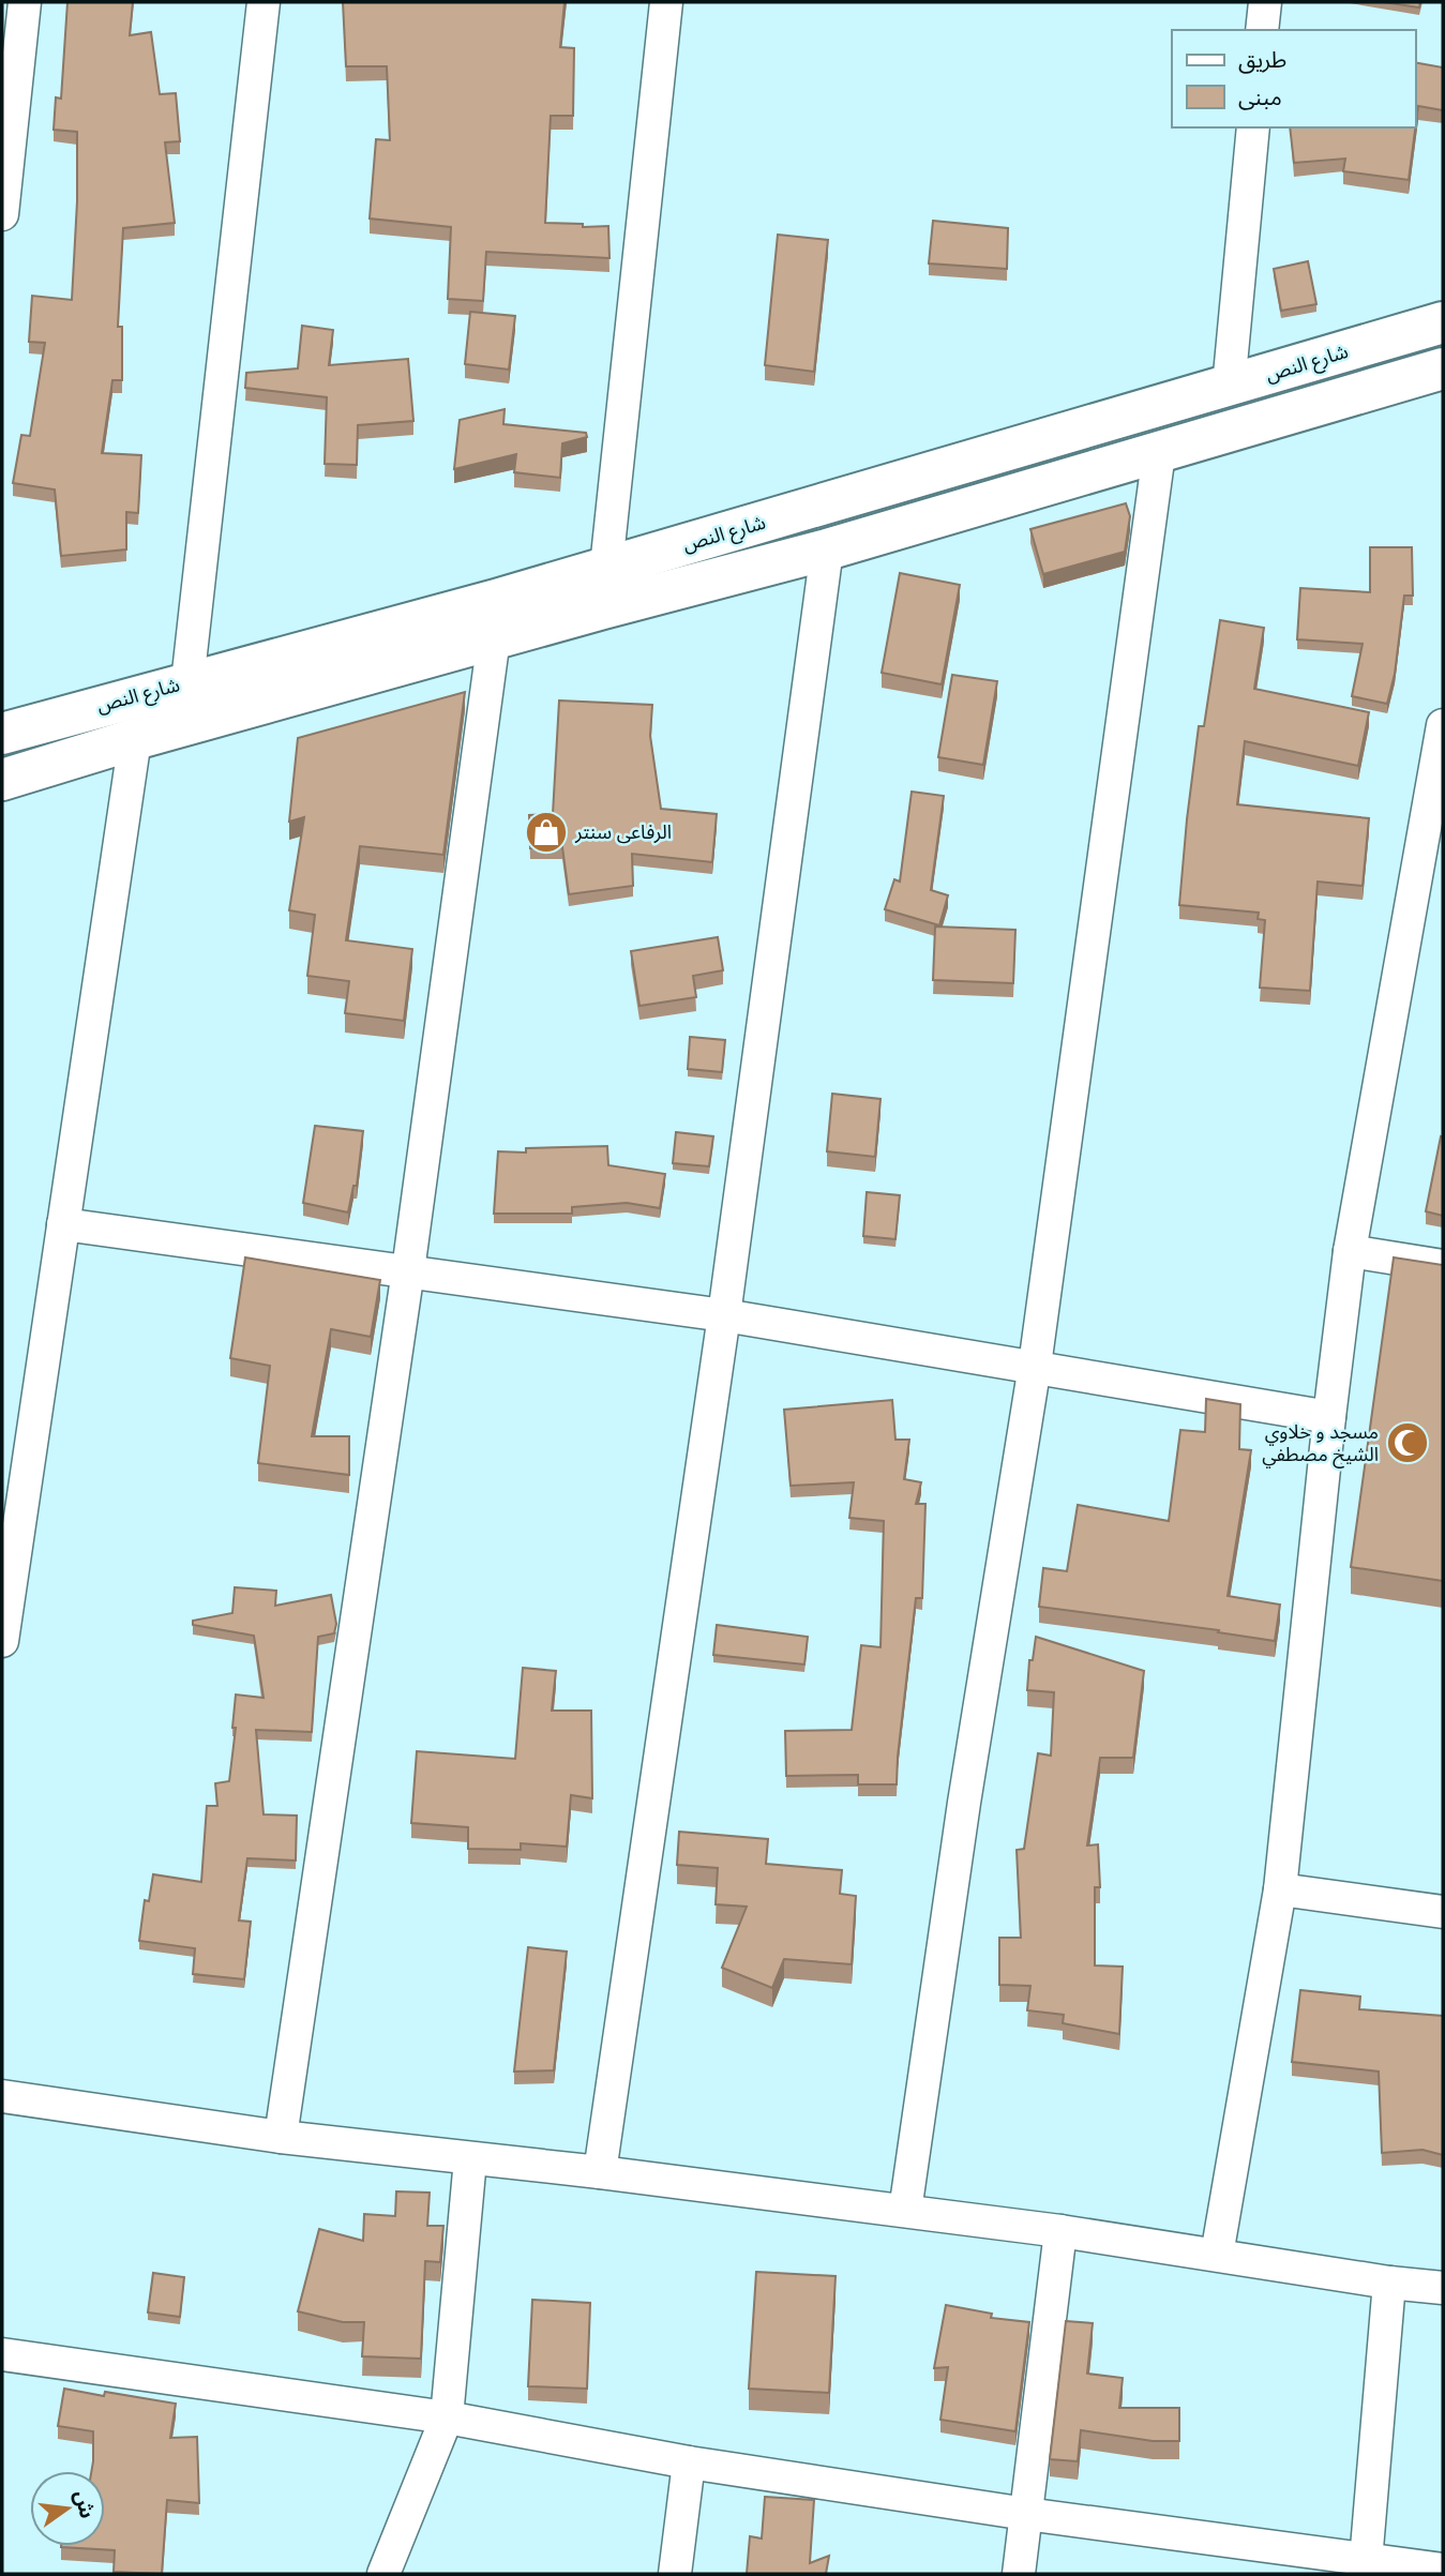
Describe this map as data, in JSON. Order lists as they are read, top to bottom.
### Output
{
  "streets": {
    "main road": ["شارع النص"]
  },
  "places": {
    "shop": ["الرفاعى سنتر"],
    "mosque": ["مسجد و خلاوي الشيخ مصطفي"]
  },
  "legend": ["طريق", "مبنى"],
  "north": "right"
}
